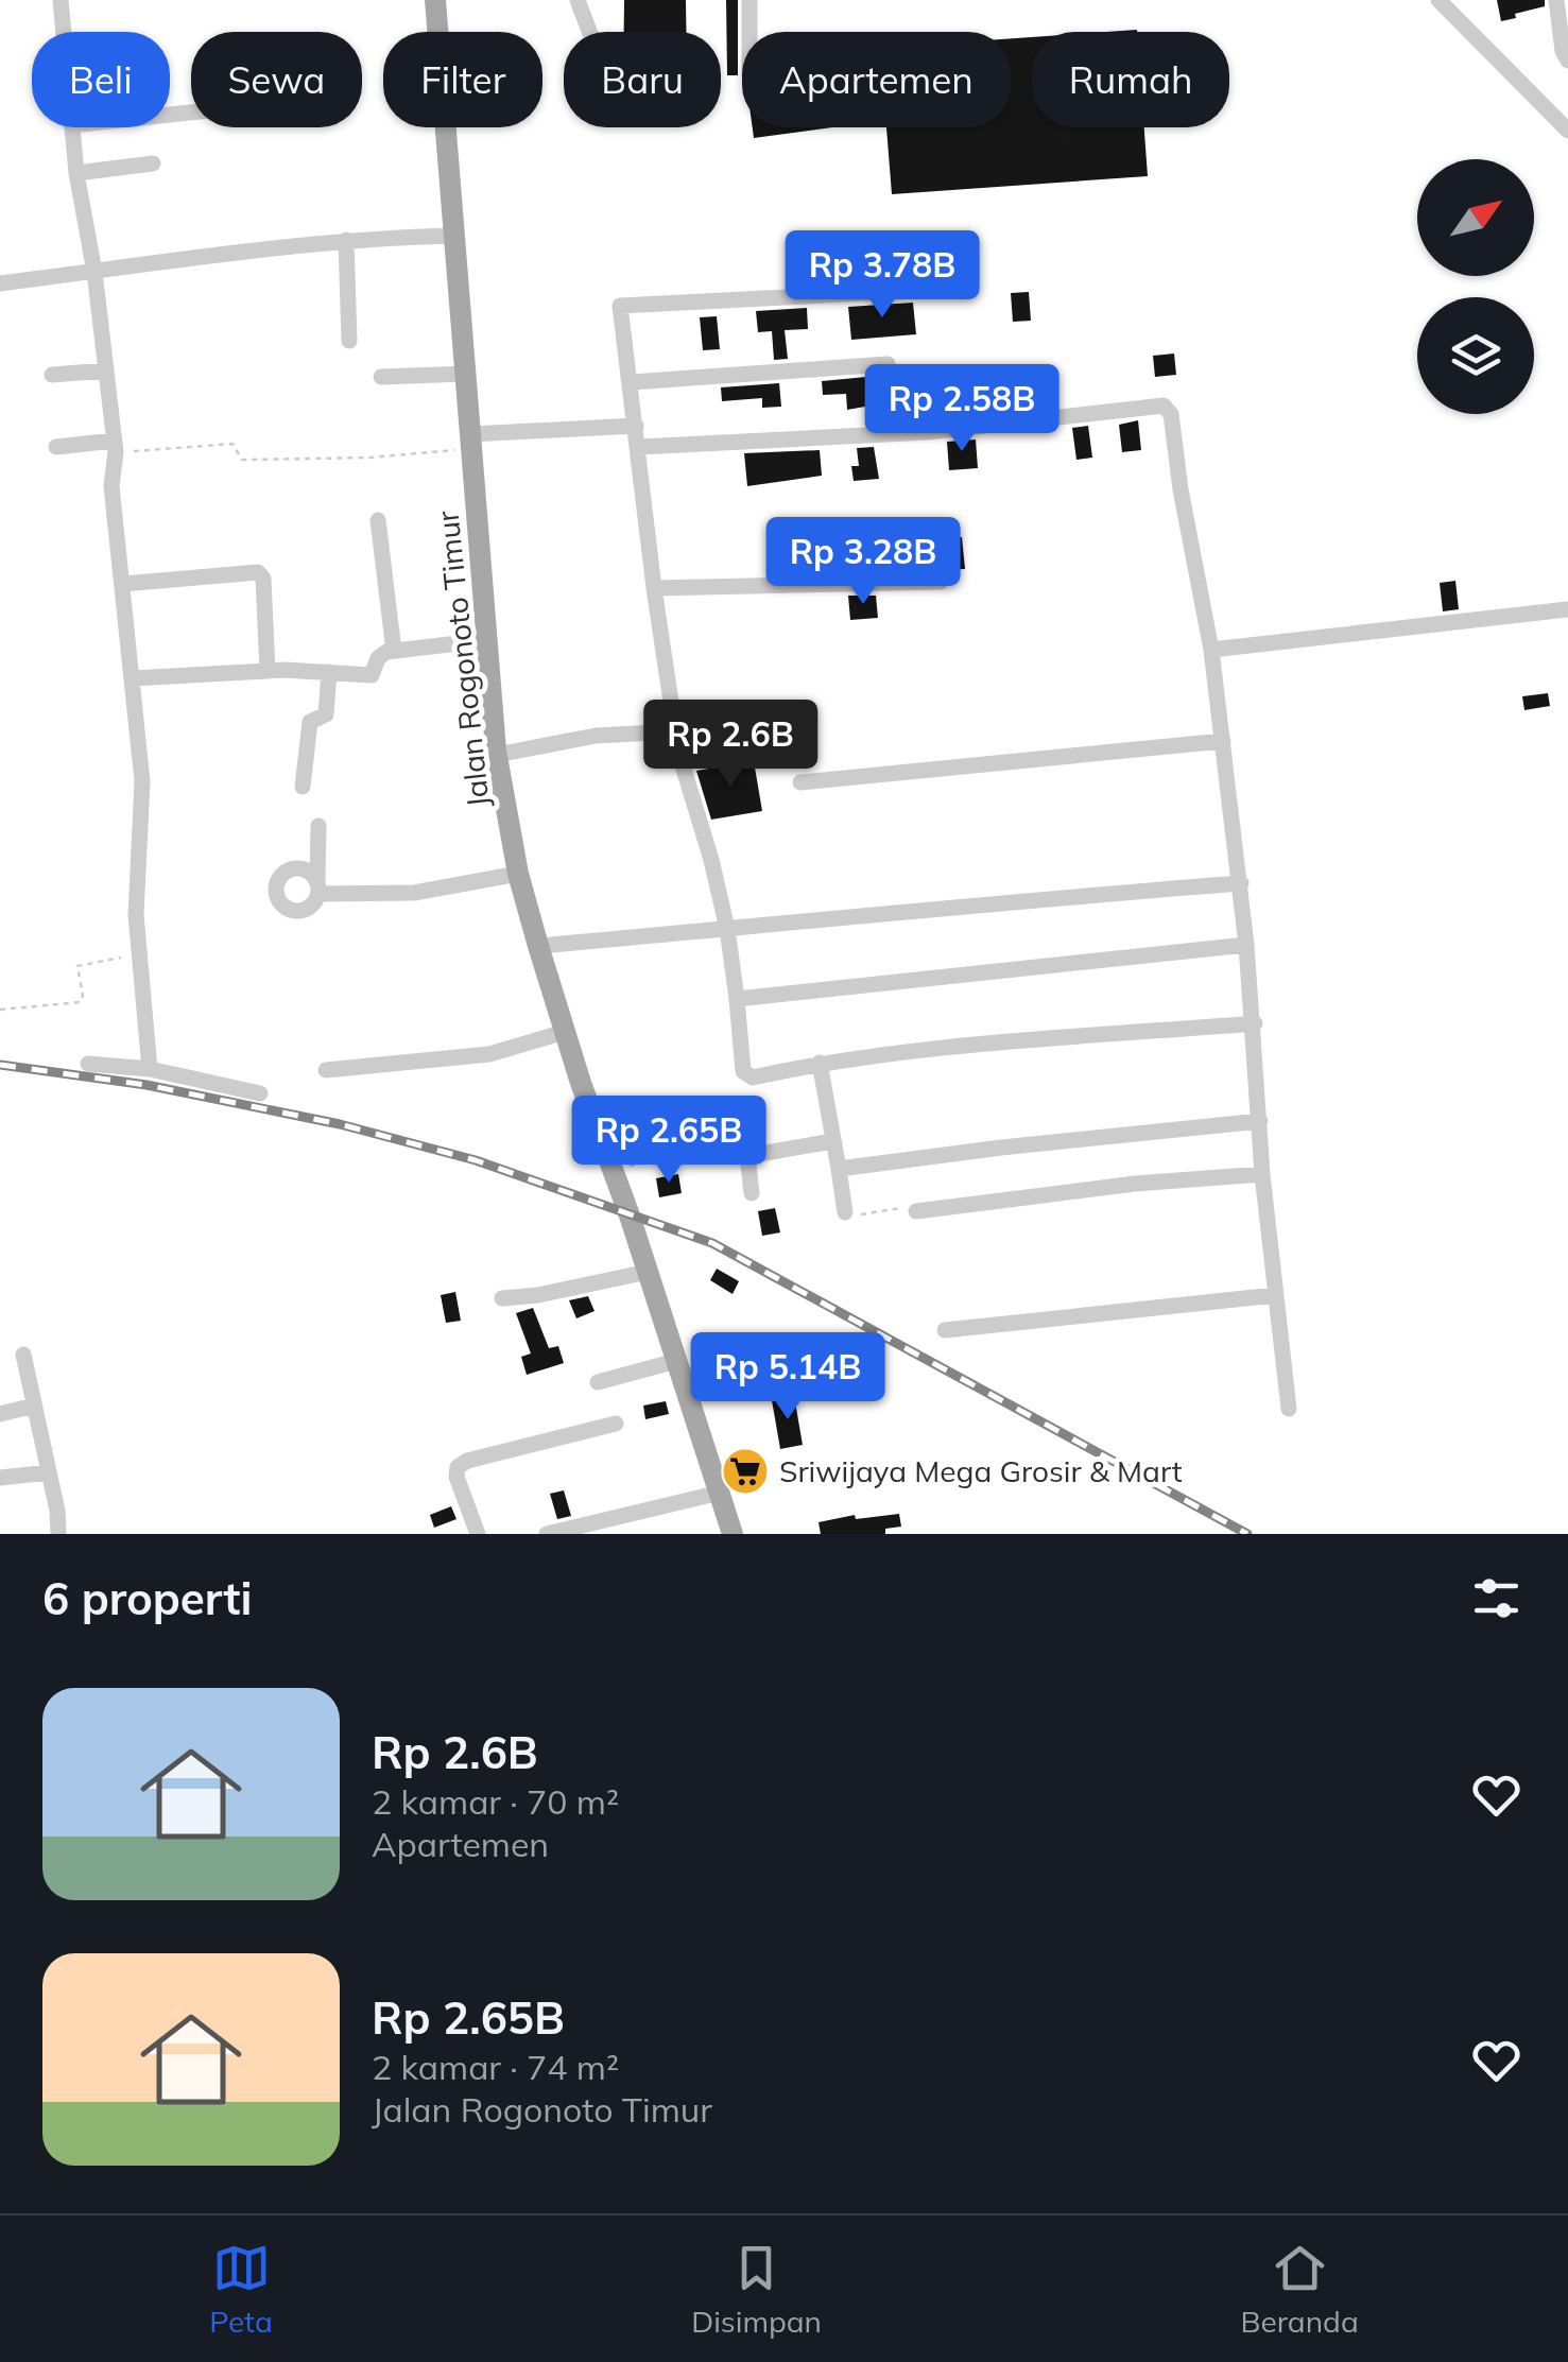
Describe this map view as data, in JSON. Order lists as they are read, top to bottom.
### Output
{
  "streets": {
    "main road": ["Jalan Rogonoto Timur"]
  },
  "places": {
    "supermarket": ["Sriwijaya Mega Grosir & Mart"]
  },
  "north": "top right",
  "page": {
    "chip": [
      "Beli",
      "Sewa",
      "Filter",
      "Baru",
      "Apartemen",
      "Rumah"
    ],
    "price": [
      "Rp 3.78B",
      "Rp 2.58B",
      "Rp 3.28B",
      "Rp 2.6B",
      "Rp 2.65B",
      "Rp 5.14B"
    ],
    "heading": "6 properti",
    "list": [
      {
        "name": "Rp 2.6B",
        "note": "2 kamar · 70 m² · Apartemen"
      },
      {
        "name": "Rp 2.65B",
        "note": "2 kamar · 74 m² · Jalan Rogonoto Timur"
      }
    ],
    "tabs": ["Peta", "Disimpan", "Beranda"]
  }
}
